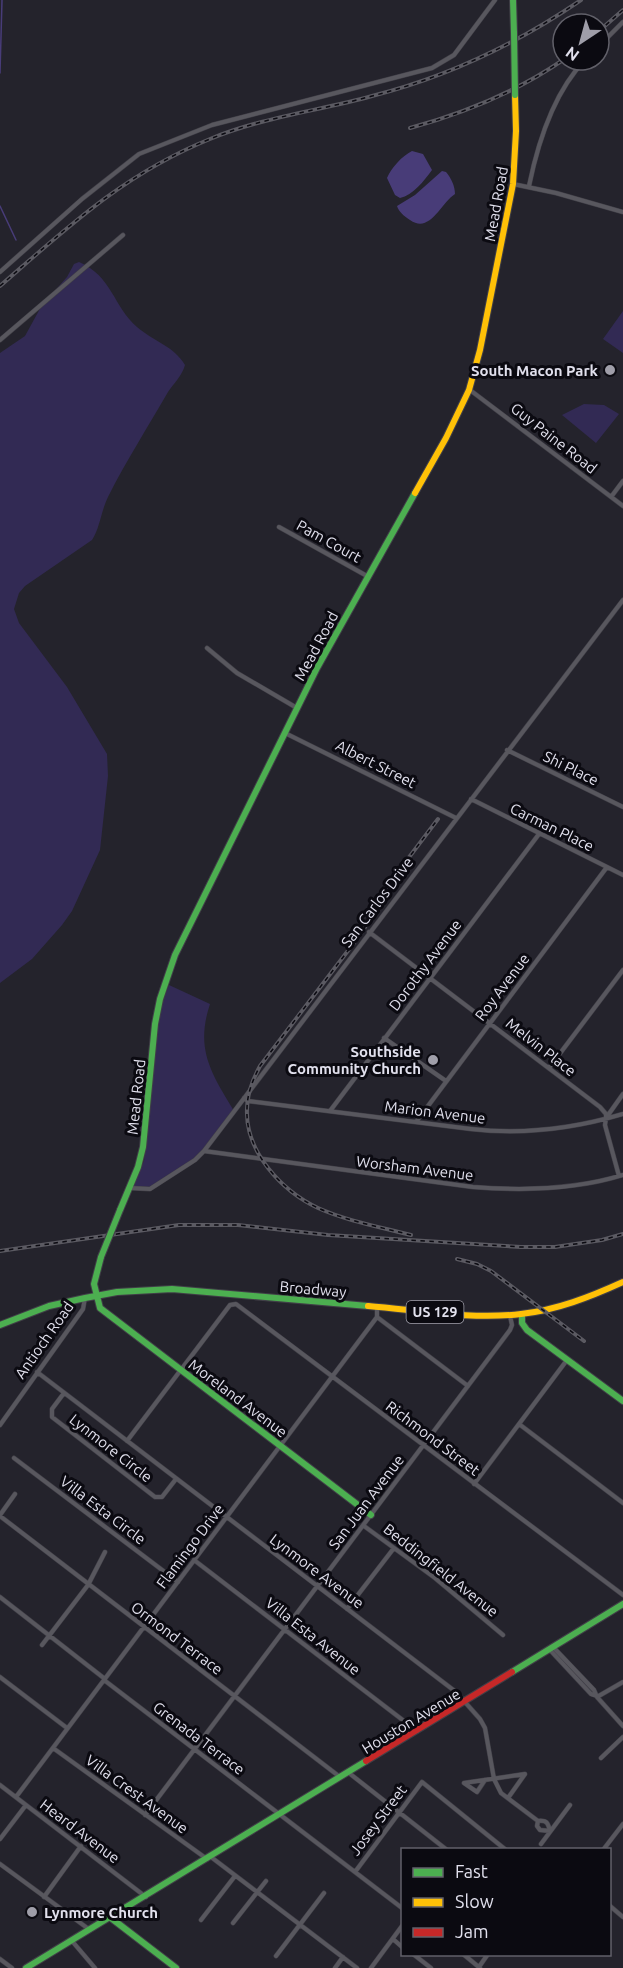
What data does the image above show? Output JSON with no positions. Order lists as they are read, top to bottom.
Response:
{
  "streets": {
    "street": [
      "Mead Road",
      "Guy Paine Road",
      "Pam Court",
      "Albert Street",
      "Shi Place",
      "Carman Place",
      "San Carlos Drive",
      "Dorothy Avenue",
      "Roy Avenue",
      "Melvin Place",
      "Marion Avenue",
      "Worsham Avenue",
      "Broadway",
      "US 129",
      "Antioch Road",
      "Moreland Avenue",
      "Richmond Street",
      "Lynmore Circle",
      "San Juan Avenue",
      "Villa Esta Circle",
      "Flamingo Drive",
      "Beddingfield Avenue",
      "Lynmore Avenue",
      "Villa Esta Avenue",
      "Ormond Terrace",
      "Houston Avenue",
      "Grenada Terrace",
      "Villa Crest Avenue",
      "Josey Street",
      "Heard Avenue"
    ]
  },
  "crossings": [
    ["Mead Road", "Guy Paine Road"],
    ["Mead Road", "Pam Court"],
    ["Mead Road", "Albert Street"],
    ["Mead Road", "San Carlos Drive"],
    ["Mead Road", "Broadway"],
    ["Mead Road", "Moreland Avenue"],
    ["Albert Street", "San Carlos Drive"],
    ["Shi Place", "San Carlos Drive"],
    ["Carman Place", "San Carlos Drive"],
    ["Carman Place", "Dorothy Avenue"],
    ["Carman Place", "Roy Avenue"],
    ["San Carlos Drive", "Melvin Place"],
    ["San Carlos Drive", "Marion Avenue"],
    ["San Carlos Drive", "Worsham Avenue"],
    ["Dorothy Avenue", "Melvin Place"],
    ["Dorothy Avenue", "Marion Avenue"],
    ["Roy Avenue", "Melvin Place"],
    ["Roy Avenue", "Marion Avenue"],
    ["Melvin Place", "Marion Avenue"],
    ["Broadway", "Antioch Road"],
    ["Broadway", "Moreland Avenue"],
    ["Broadway", "San Juan Avenue"],
    ["Antioch Road", "Lynmore Avenue"],
    ["Moreland Avenue", "San Juan Avenue"],
    ["Moreland Avenue", "Flamingo Drive"],
    ["Richmond Street", "San Juan Avenue"],
    ["Richmond Street", "Flamingo Drive"],
    ["Lynmore Circle", "Lynmore Avenue"],
    ["San Juan Avenue", "Beddingfield Avenue"],
    ["San Juan Avenue", "Lynmore Avenue"],
    ["San Juan Avenue", "Villa Esta Avenue"],
    ["San Juan Avenue", "Ormond Terrace"],
    ["San Juan Avenue", "Grenada Terrace"],
    ["San Juan Avenue", "Villa Crest Avenue"],
    ["Villa Esta Circle", "Flamingo Drive"],
    ["Flamingo Drive", "Lynmore Avenue"],
    ["Flamingo Drive", "Villa Esta Avenue"],
    ["Flamingo Drive", "Ormond Terrace"],
    ["Flamingo Drive", "Grenada Terrace"],
    ["Flamingo Drive", "Villa Crest Avenue"],
    ["Flamingo Drive", "Heard Avenue"],
    ["Lynmore Avenue", "Houston Avenue"],
    ["Villa Esta Avenue", "Houston Avenue"],
    ["Ormond Terrace", "Houston Avenue"],
    ["Houston Avenue", "Grenada Terrace"],
    ["Houston Avenue", "Villa Crest Avenue"],
    ["Houston Avenue", "Heard Avenue"],
    ["Grenada Terrace", "Josey Street"]
  ],
  "places": ["South Macon Park", "Southside Community Church", "Lynmore Church"],
  "legend": ["Fast", "Slow", "Jam"],
  "north": "bottom left"
}
